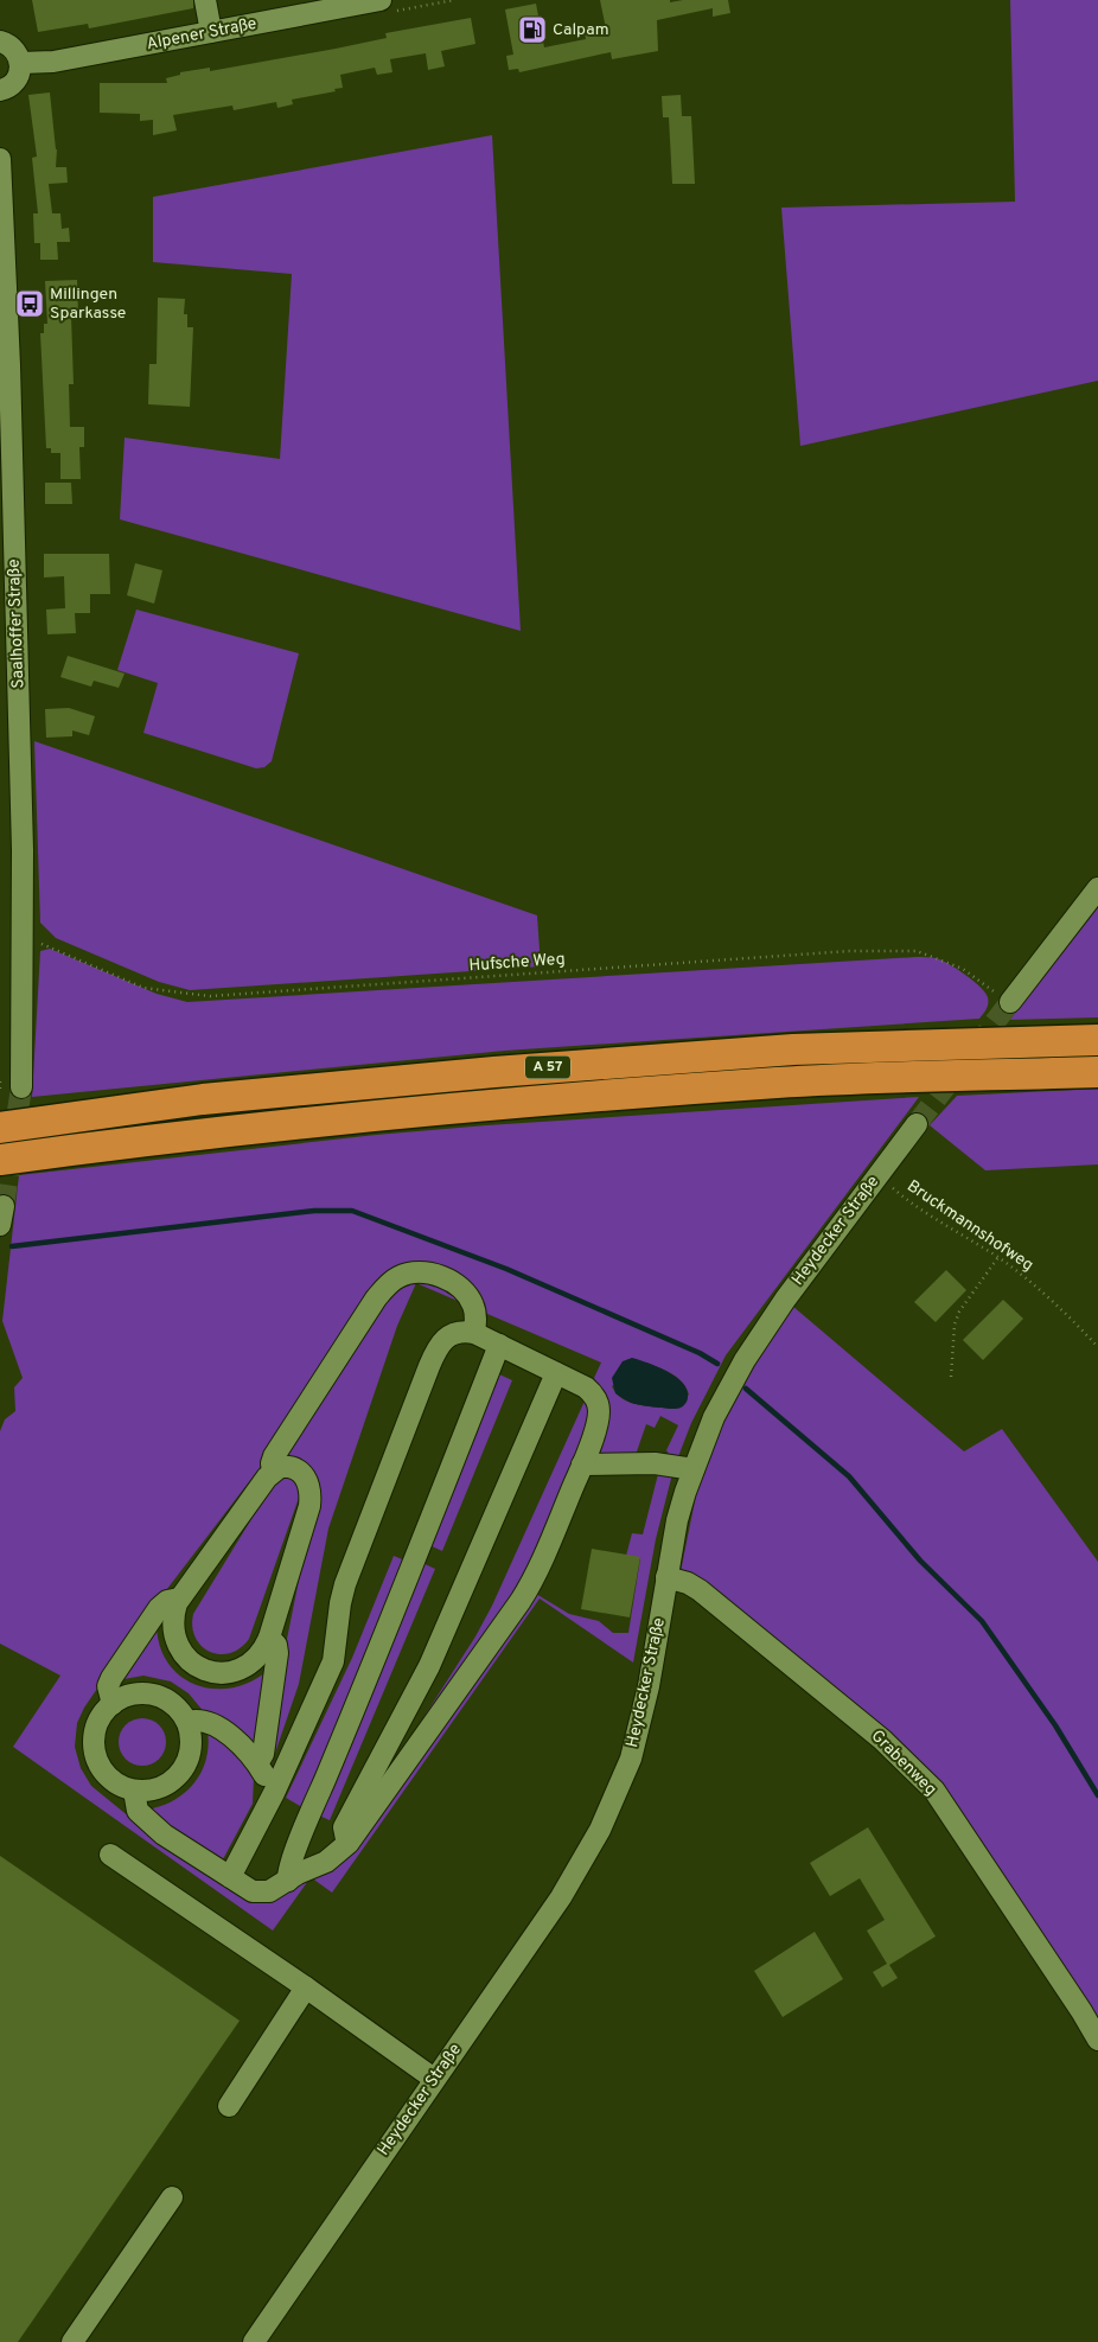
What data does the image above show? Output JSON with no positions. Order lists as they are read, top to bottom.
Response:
{
  "streets": {
    "highway": ["A 57"],
    "street": [
      "Alpener Straße",
      "Saalhoffer Straße",
      "Heydecker Straße",
      "Grabenweg"
    ],
    "path": ["Hufsche Weg", "Bruckmannshofweg"]
  },
  "crossings": [
    ["Saalhoffer Straße", "Hufsche Weg"],
    ["Bruckmannshofweg", "Heydecker Straße"],
    ["Heydecker Straße", "Grabenweg"]
  ],
  "places": {
    "fuel station": ["Calpam"],
    "bus stop": ["Millingen Sparkasse"]
  }
}
